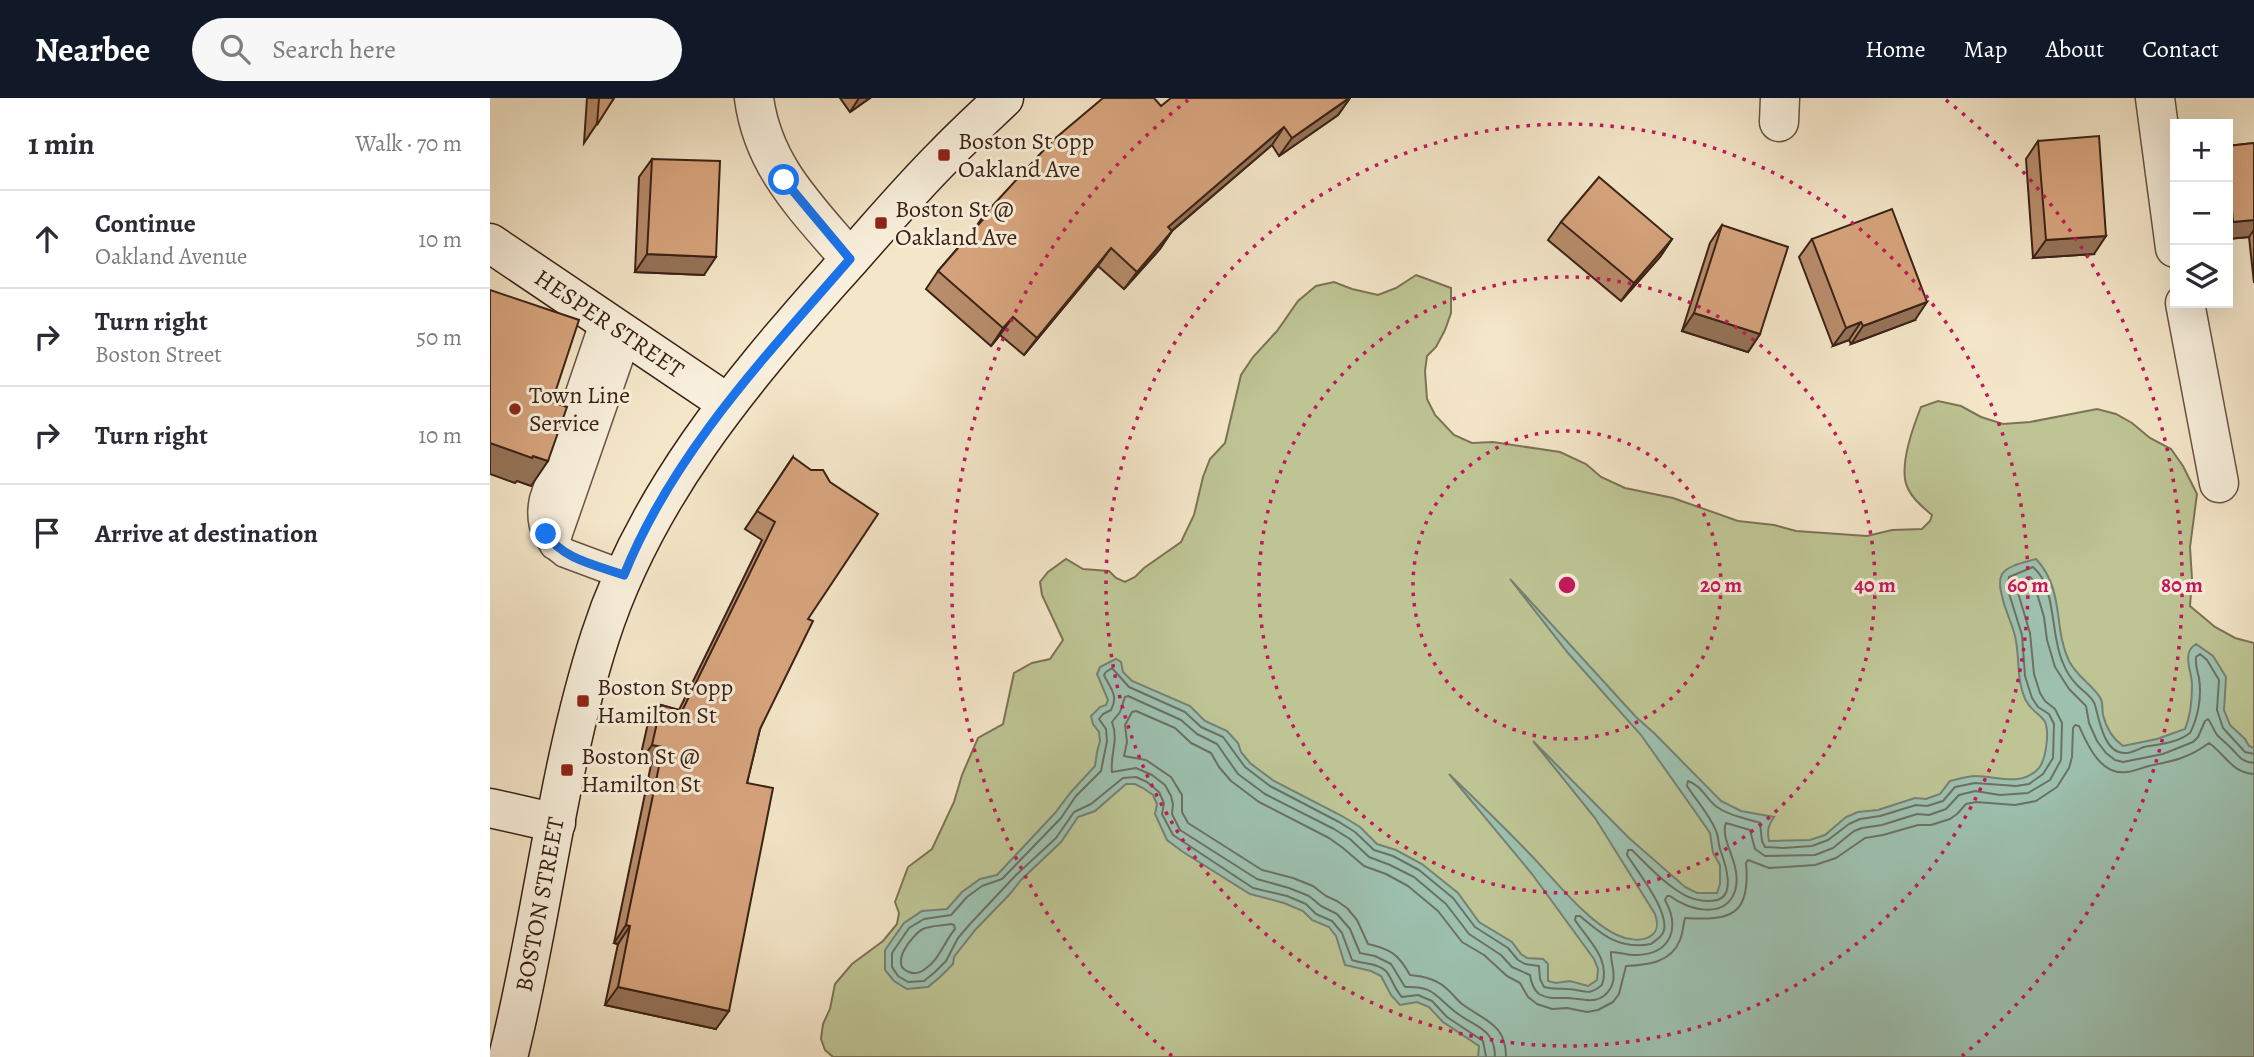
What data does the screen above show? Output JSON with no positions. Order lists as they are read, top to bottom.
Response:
{
  "streets": {
    "main road": ["HESPER STREET", "BOSTON STREET"]
  },
  "crossings": [
    ["HESPER STREET", "BOSTON STREET"]
  ],
  "places": {
    "transit": [
      "Boston St opp Oakland Ave",
      "Boston St @ Oakland Ave",
      "Boston St opp Hamilton St",
      "Boston St @ Hamilton St"
    ],
    "other": ["Town Line Service"]
  },
  "page": {
    "header": "Nearbee",
    "search": "Search here",
    "nav": [
      "Home",
      "Map",
      "About",
      "Contact"
    ],
    "heading": ["1 min", "Walk · 70 m"],
    "map_buttons": ["+", "−"],
    "list": [
      ["Continue", "Oakland Avenue", "10 m"],
      ["Turn right", "Boston Street", "50 m"],
      ["Turn right", "10 m"],
      "Arrive at destination"
    ]
  },
  "rings": [
    "20 m",
    "40 m",
    "60 m",
    "80 m"
  ]
}
